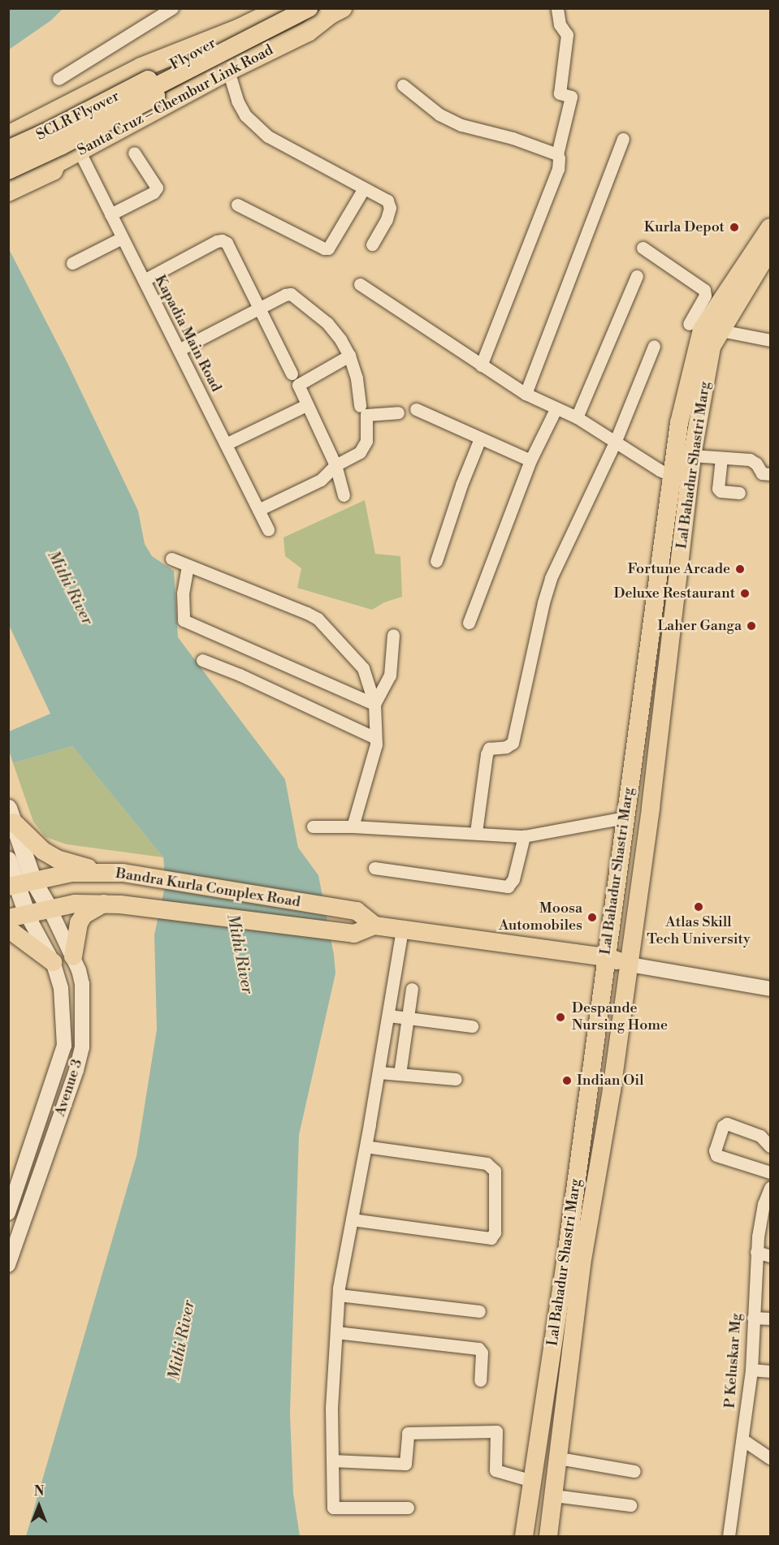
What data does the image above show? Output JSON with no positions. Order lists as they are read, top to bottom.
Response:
{
  "streets": {
    "highway": ["Flyover", "Santa Cruz – Chembur Link Road", "SCLR Flyover"],
    "main road": ["Lal Bahadur Shastri Marg", "Bandra Kurla Complex Road"],
    "street": ["Kapadia Main Road", "Avenue 3", "P Keluskar Mg"]
  },
  "crossings": [
    ["Flyover", "Santa Cruz – Chembur Link Road"],
    ["Flyover", "SCLR Flyover"],
    ["Santa Cruz – Chembur Link Road", "Kapadia Main Road"],
    ["Bandra Kurla Complex Road", "Avenue 3"]
  ],
  "water": ["Mithi River"],
  "places": [
    "Kurla Depot",
    "Fortune Arcade",
    "Deluxe Restaurant",
    "Laher Ganga",
    "Atlas Skill Tech University",
    "Moosa Automobiles",
    "Despande Nursing Home",
    "Indian Oil"
  ],
  "north": "top"
}
